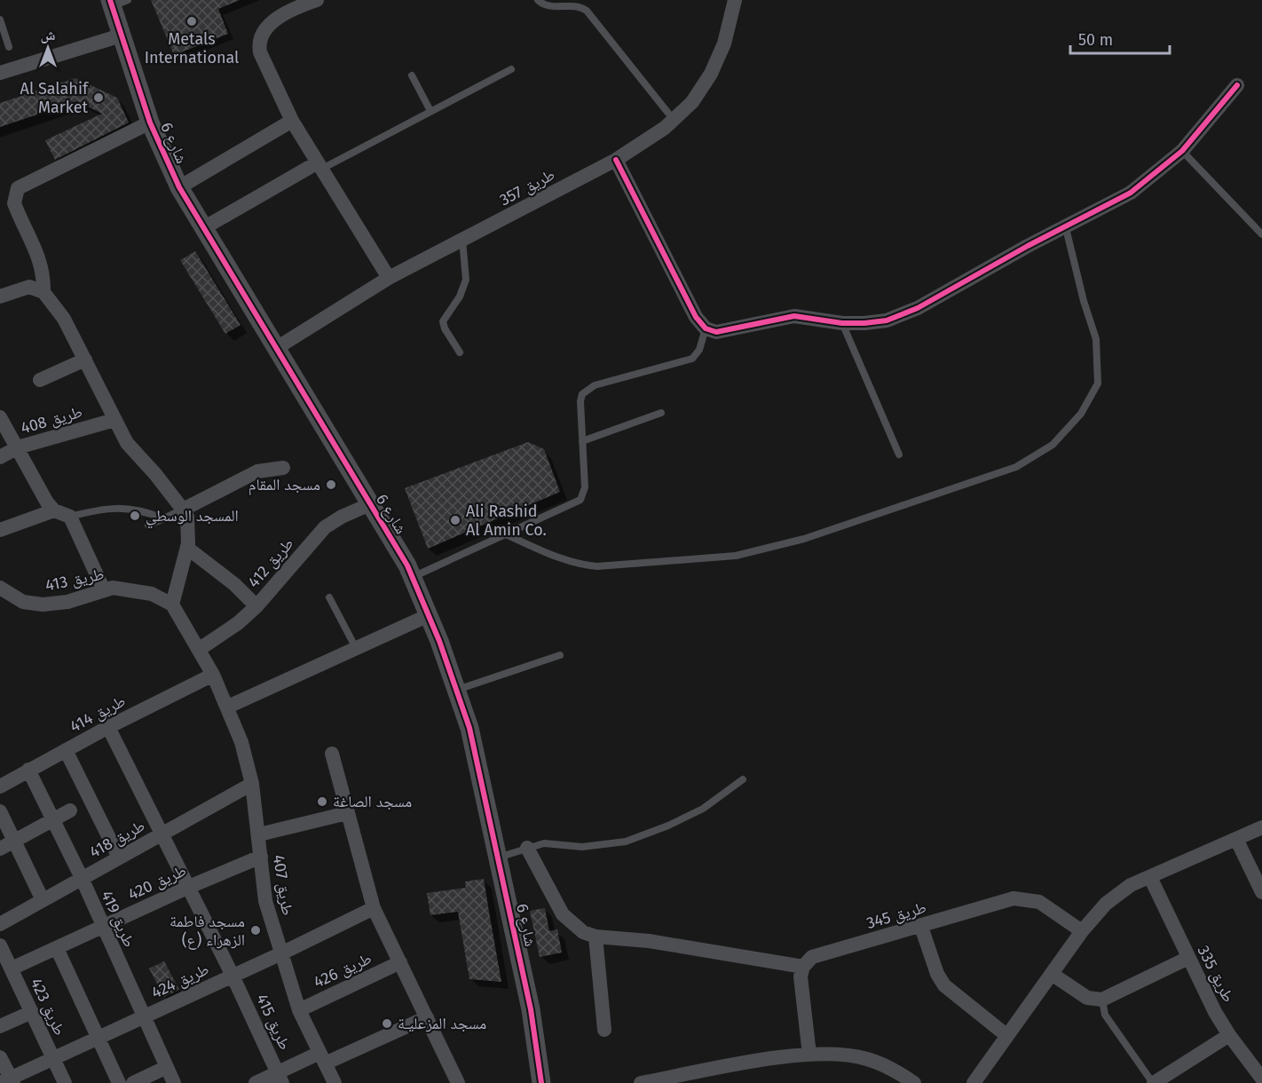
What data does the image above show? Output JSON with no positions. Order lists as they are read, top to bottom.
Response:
{
  "streets": {
    "street": [
      "شارع 6",
      "طريق 357",
      "طريق 408",
      "طريق 412",
      "طريق 413",
      "طريق 414",
      "طريق 418",
      "طريق 420",
      "طريق 407",
      "طريق 345",
      "طريق 419",
      "طريق 426",
      "طريق 335",
      "طريق 424",
      "طريق 423",
      "طريق 415"
    ]
  },
  "crossings": [
    ["شارع 6", "طريق 357"],
    ["شارع 6", "طريق 412"],
    ["طريق 414", "طريق 407"],
    ["طريق 414", "طريق 419"],
    ["طريق 414", "طريق 415"],
    ["طريق 418", "طريق 407"],
    ["طريق 418", "طريق 419"],
    ["طريق 418", "طريق 415"],
    ["طريق 420", "طريق 407"],
    ["طريق 420", "طريق 419"],
    ["طريق 420", "طريق 423"],
    ["طريق 420", "طريق 415"],
    ["طريق 407", "طريق 426"],
    ["طريق 407", "طريق 424"],
    ["طريق 419", "طريق 424"],
    ["طريق 424", "طريق 423"],
    ["طريق 424", "طريق 415"]
  ],
  "places": [
    "Metals International",
    "Al Salahif Market",
    "مسجد المقام",
    "المسجد الوسطي",
    "Ali Rashid Al Amin Co.",
    "مسجد الصاغة",
    "مسجد فاطمة الزهراء (ع)",
    "مسجد المزعليـة"
  ],
  "scale_bar": "50 m",
  "north": "top"
}
